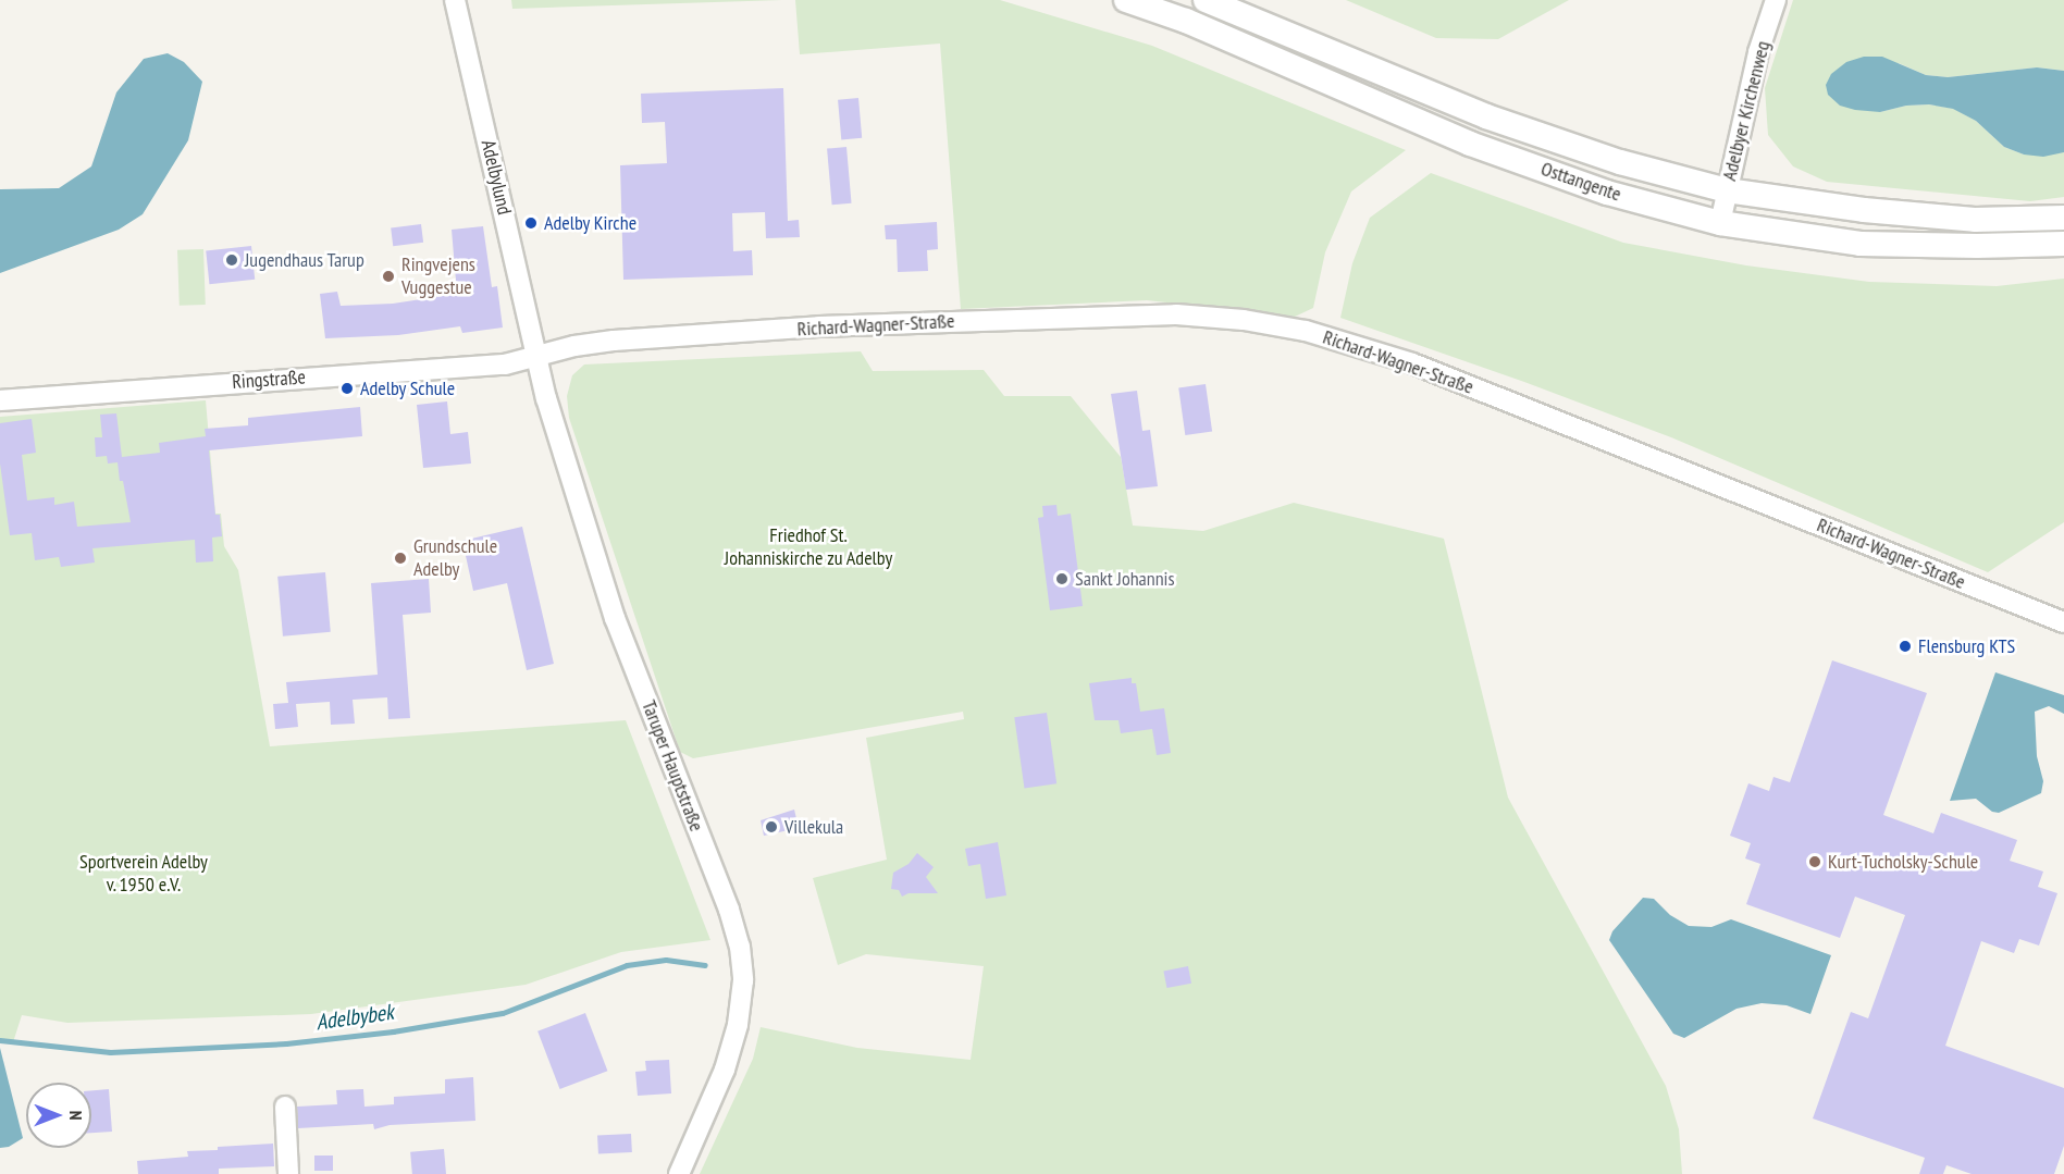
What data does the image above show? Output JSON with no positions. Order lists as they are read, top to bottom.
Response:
{
  "streets": {
    "main road": ["Osttangente"],
    "street": [
      "Adelbyer Kirchenweg",
      "Adelbylund",
      "Richard-Wagner-Straße",
      "Ringstraße",
      "Taruper Hauptstraße"
    ]
  },
  "crossings": [
    ["Adelbyer Kirchenweg", "Osttangente"],
    ["Adelbylund", "Richard-Wagner-Straße"],
    ["Adelbylund", "Ringstraße"],
    ["Adelbylund", "Taruper Hauptstraße"],
    ["Richard-Wagner-Straße", "Ringstraße"],
    ["Richard-Wagner-Straße", "Taruper Hauptstraße"],
    ["Ringstraße", "Taruper Hauptstraße"]
  ],
  "water": ["Adelbybek"],
  "parks": ["Friedhof St. Johanniskirche zu Adelby", "Sportverein Adelby v. 1950 e.V."],
  "places": [
    "Adelby Kirche",
    "Jugendhaus Tarup",
    "Ringvejens Vuggestue",
    "Adelby Schule",
    "Grundschule Adelby",
    "Sankt Johannis",
    "Flensburg KTS",
    "Villekula",
    "Kurt-Tucholsky-Schule"
  ],
  "north": "right"
}
